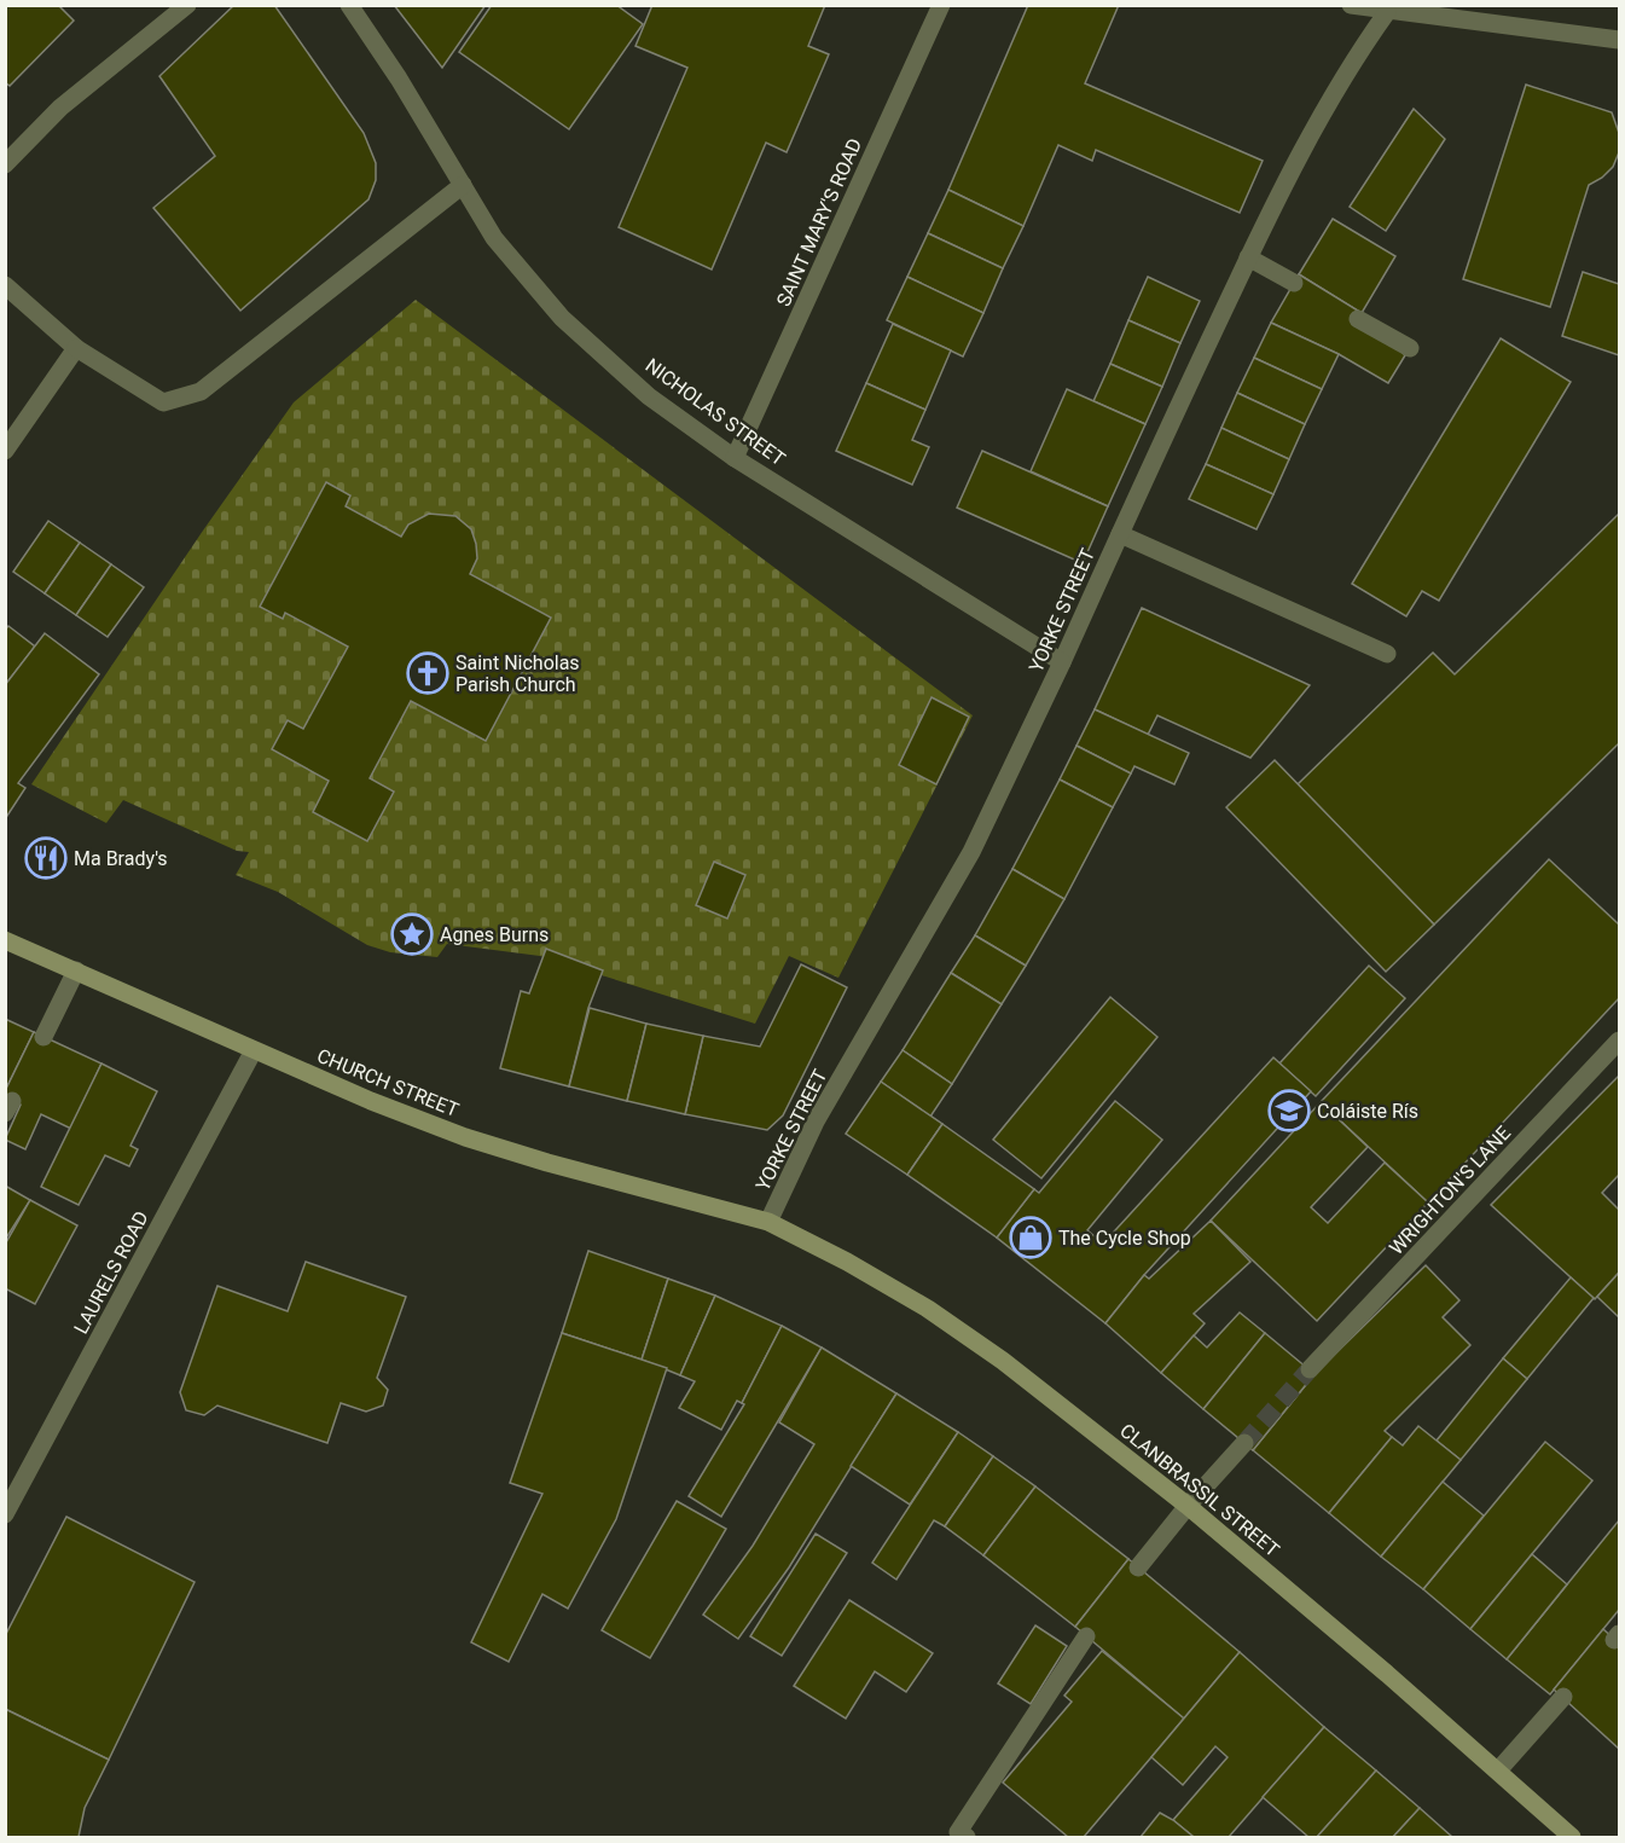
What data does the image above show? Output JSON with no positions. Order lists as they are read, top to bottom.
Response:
{
  "streets": {
    "main road": ["CHURCH STREET", "CLANBRASSIL STREET"],
    "street": [
      "SAINT MARY'S ROAD",
      "NICHOLAS STREET",
      "YORKE STREET",
      "WRIGHTON'S LANE",
      "LAURELS ROAD"
    ]
  },
  "crossings": [
    ["SAINT MARY'S ROAD", "NICHOLAS STREET"],
    ["NICHOLAS STREET", "YORKE STREET"],
    ["YORKE STREET", "CHURCH STREET"],
    ["YORKE STREET", "CLANBRASSIL STREET"],
    ["CHURCH STREET", "LAURELS ROAD"],
    ["CHURCH STREET", "CLANBRASSIL STREET"]
  ],
  "places": {
    "church": ["Saint Nicholas Parish Church"],
    "restaurant": ["Ma Brady's"],
    "place": ["Agnes Burns"],
    "school or university": ["Coláiste Rís"],
    "shop": ["The Cycle Shop"]
  }
}
